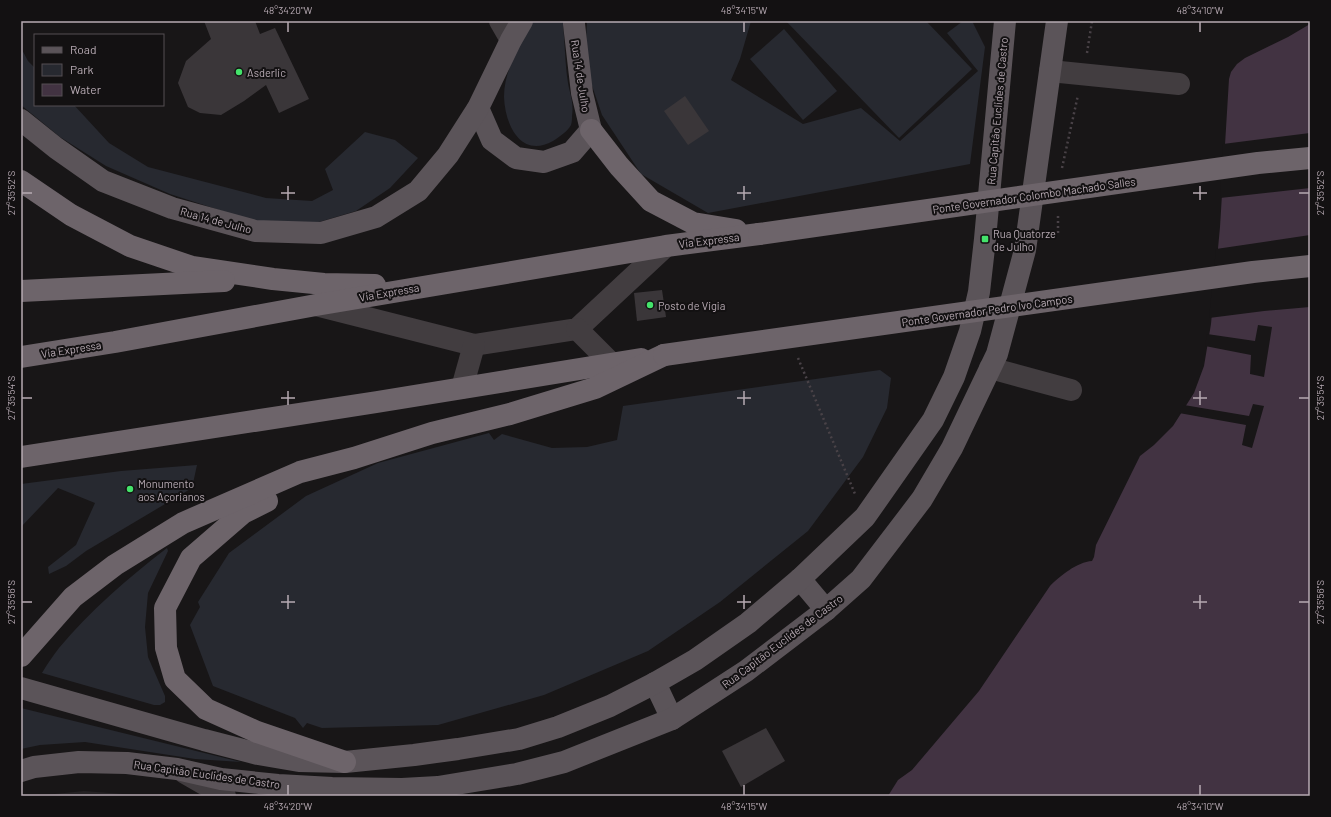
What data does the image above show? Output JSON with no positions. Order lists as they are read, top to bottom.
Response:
{
  "streets": {
    "highway": ["Ponte Governador Colombo Machado Salles", "Via Expressa", "Ponte Governador Pedro Ivo Campos"],
    "main road": ["Rua 14 de Julho", "Rua Capitão Euclides de Castro"]
  },
  "crossings": [
    ["Ponte Governador Colombo Machado Salles", "Via Expressa"]
  ],
  "places": {
    "other": ["Asderlic", "Posto de Vigia", "Monumento aos Açorianos"],
    "transit": ["Rua Quatorze de Julho"]
  },
  "legend": ["Road", "Park", "Water"],
  "coordinates": [
    "48°34'20\"W",
    "48°34'15\"W",
    "48°34'10\"W",
    "27°35'52\"S",
    "27°35'54\"S",
    "27°35'56\"S"
  ]
}
